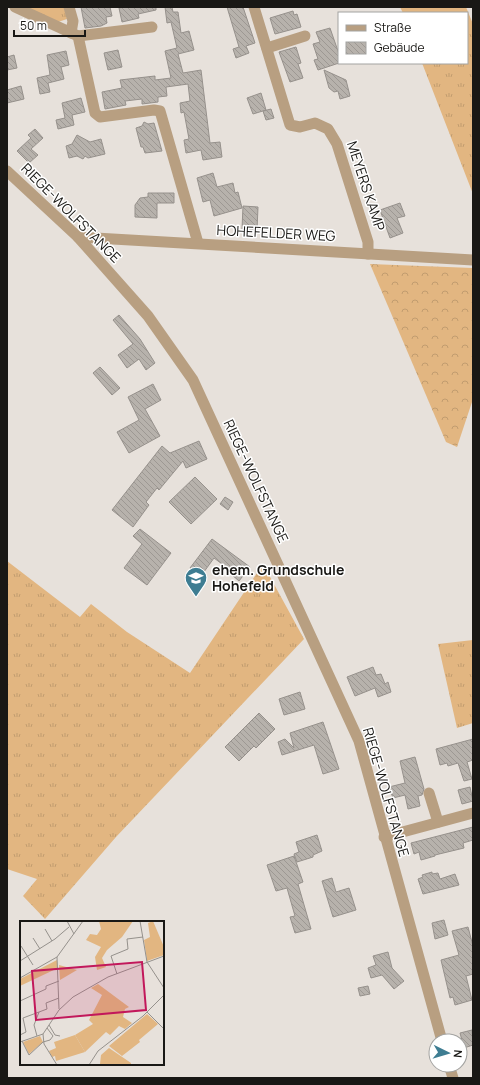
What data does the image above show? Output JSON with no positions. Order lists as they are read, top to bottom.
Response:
{
  "streets": {
    "street": ["MEYERS KAMP", "RIEGE-WOLFSTANGE", "HOHEFELDER WEG"]
  },
  "crossings": [
    ["MEYERS KAMP", "HOHEFELDER WEG"],
    ["RIEGE-WOLFSTANGE", "HOHEFELDER WEG"]
  ],
  "places": {
    "school or university": ["ehem. Grundschule Hohefeld"]
  },
  "legend": ["Straße", "Gebäude"],
  "scale_bar": "50 m",
  "north": "right"
}
